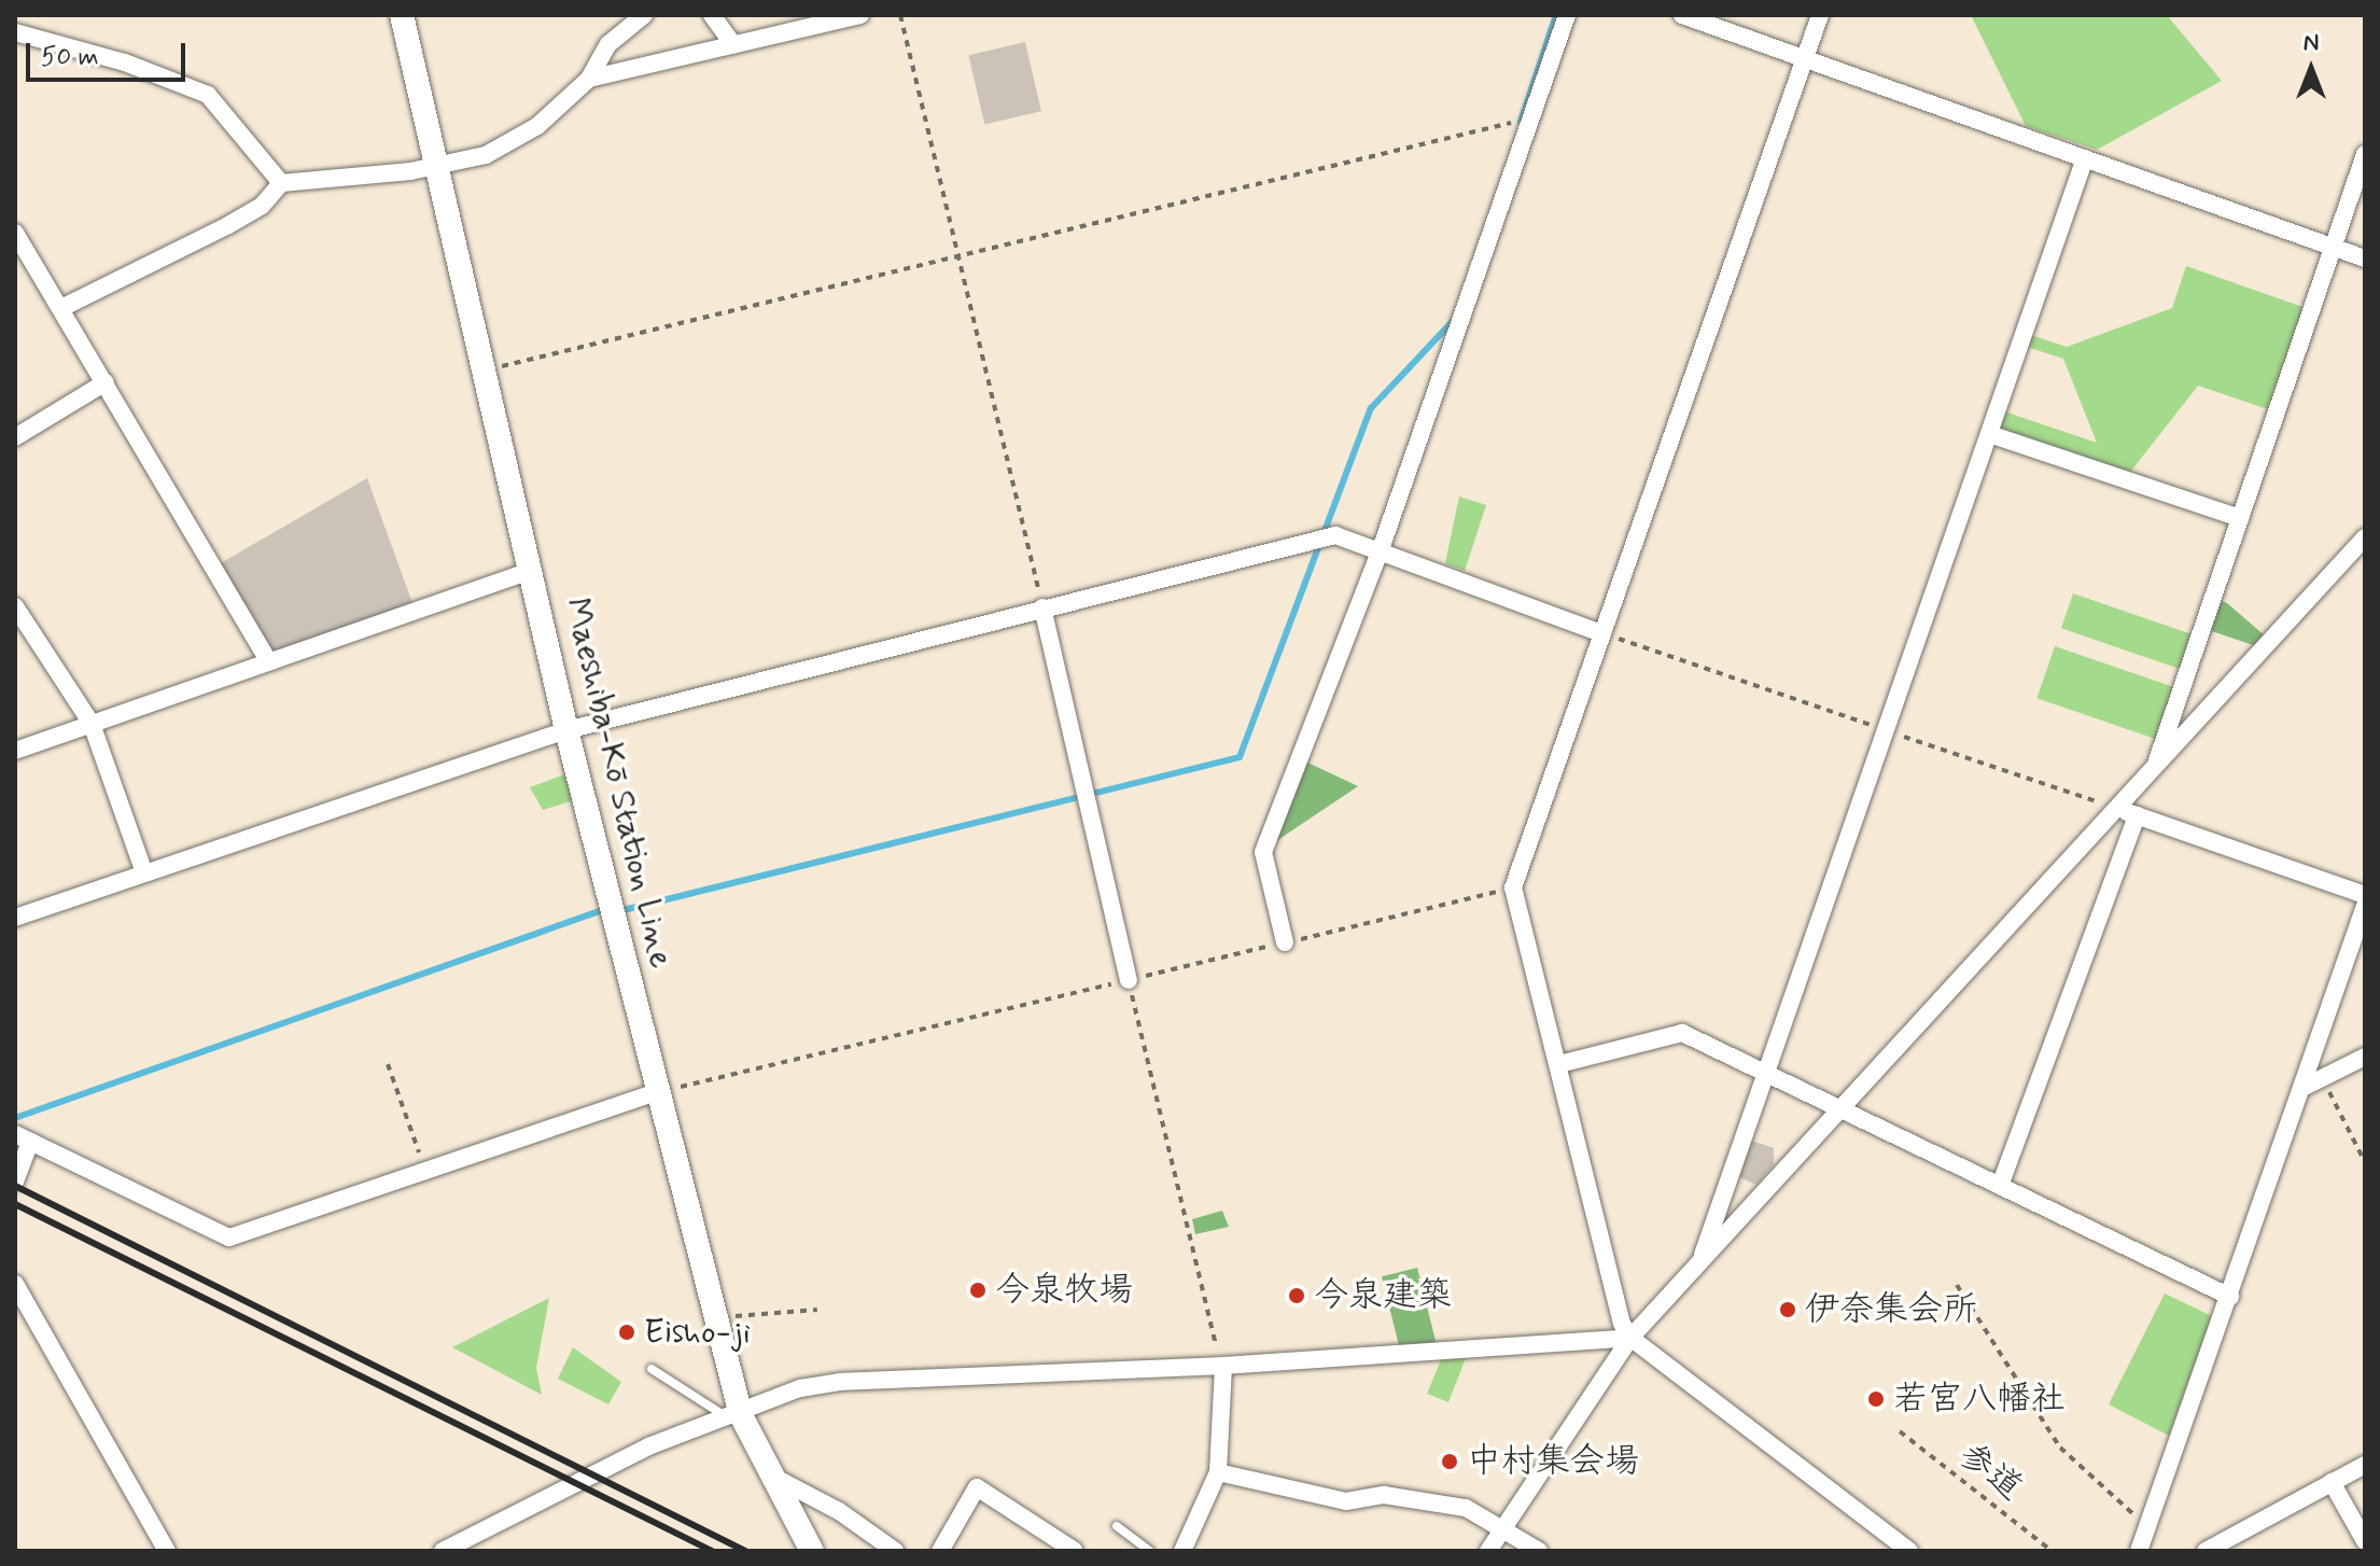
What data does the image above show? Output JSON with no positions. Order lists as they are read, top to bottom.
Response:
{
  "streets": {
    "main road": ["Maeshiba-Kō Station Line"],
    "path": ["参道"]
  },
  "places": [
    "今泉牧場",
    "今泉建築",
    "伊奈集会所",
    "Eisho-ji",
    "若宮八幡社",
    "中村集会場"
  ],
  "scale_bar": "50 m",
  "north": "top"
}
